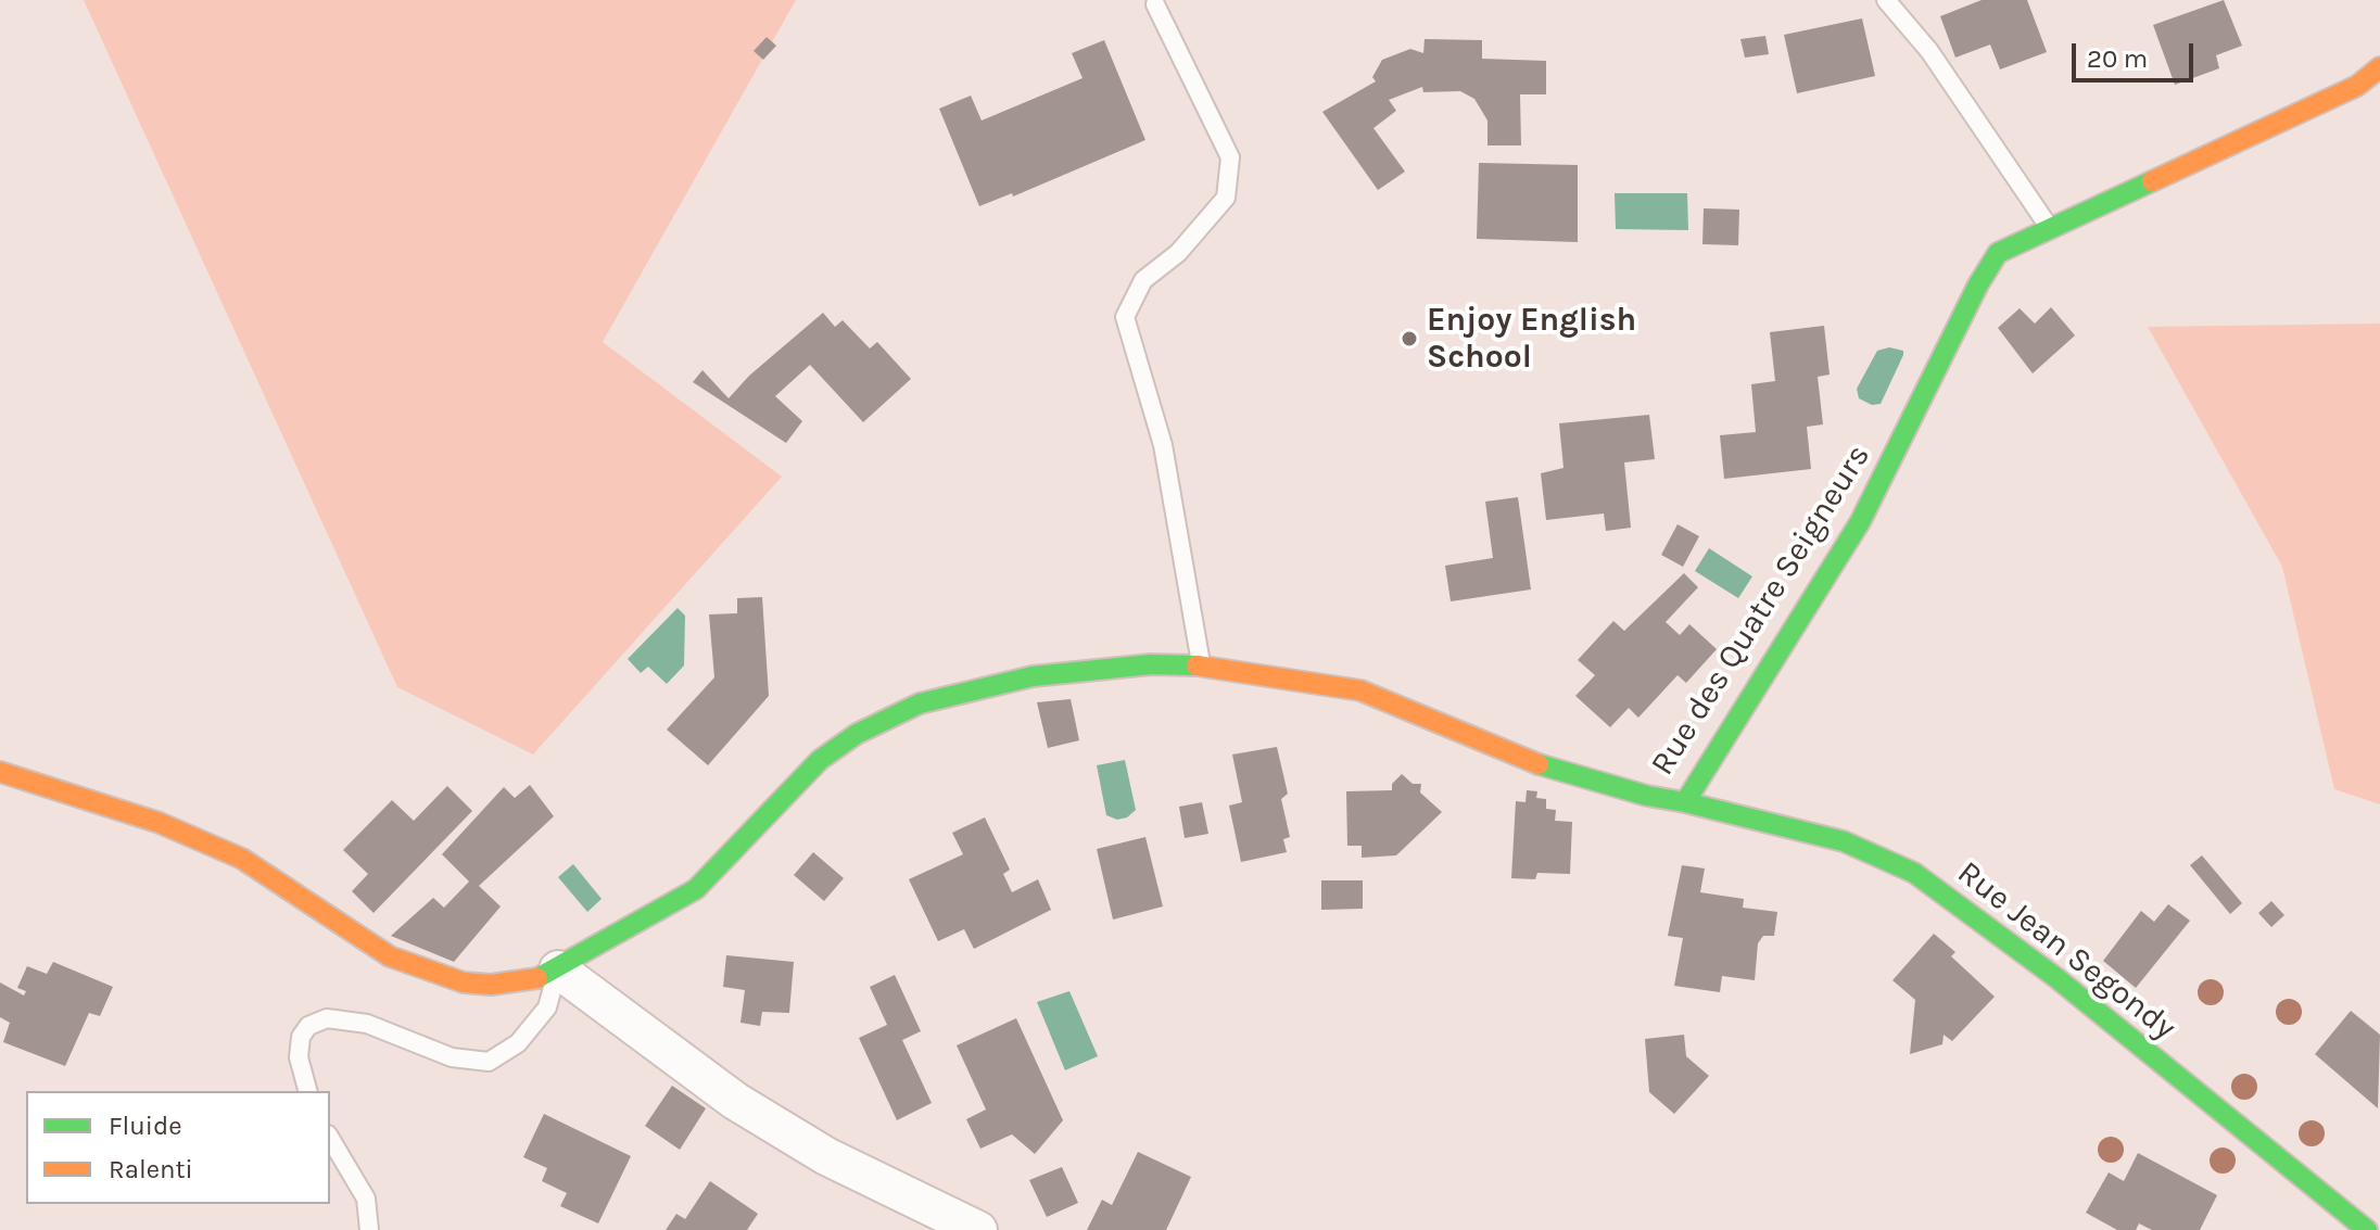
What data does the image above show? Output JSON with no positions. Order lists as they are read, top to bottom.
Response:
{
  "streets": {
    "street": ["Rue des Quatre Seigneurs", "Rue Jean Segondy"]
  },
  "crossings": [
    ["Rue des Quatre Seigneurs", "Rue Jean Segondy"]
  ],
  "places": ["Enjoy English School"],
  "legend": ["Fluide", "Ralenti"],
  "scale_bar": "20 m"
}
